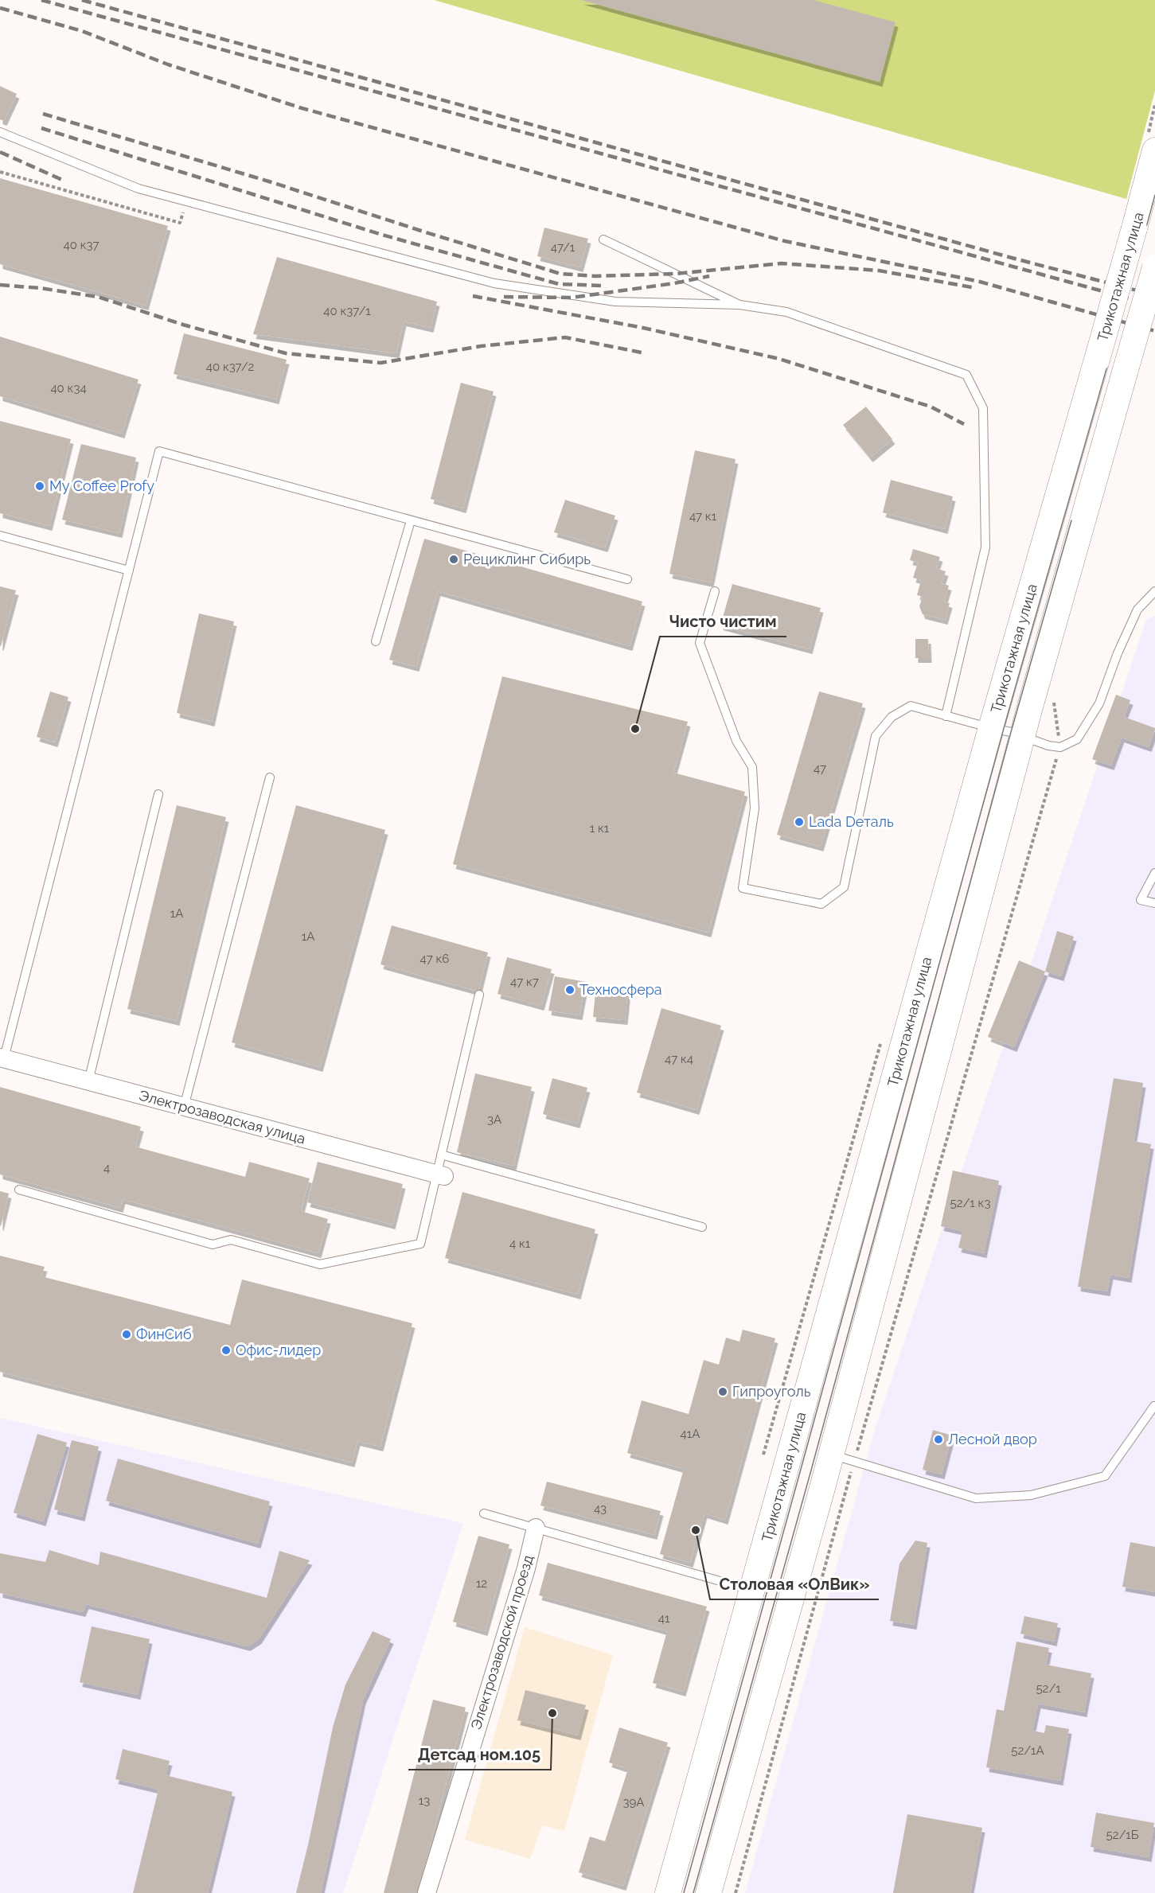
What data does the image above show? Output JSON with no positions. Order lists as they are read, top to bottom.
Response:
{
  "streets": {
    "main road": ["Трикотажная улица"],
    "street": ["Электрозаводская улица", "Электрозаводской проезд"]
  },
  "places": [
    "My Coffee Profy",
    "Рециклинг Сибирь",
    "Чисто чистим",
    "Lada Dеталь",
    "Техносфера",
    "ФинСиб",
    "Офис-лидер",
    "Гипроуголь",
    "Лесной двор",
    "Столовая «ОлВик»",
    "Детсад ном.105"
  ],
  "house_numbers": [
    "40 к37",
    "47/1",
    "40 к37/1",
    "40 к37/2",
    "40 к34",
    "47 к1",
    "47",
    "1 к1",
    "1А",
    "1А",
    "47 к6",
    "47 к7",
    "47 к4",
    "3А",
    "4",
    "52/1 к3",
    "4 к1",
    "41А",
    "43",
    "12",
    "41",
    "52/1",
    "52/1А",
    "13",
    "39А",
    "52/1Б"
  ]
}
